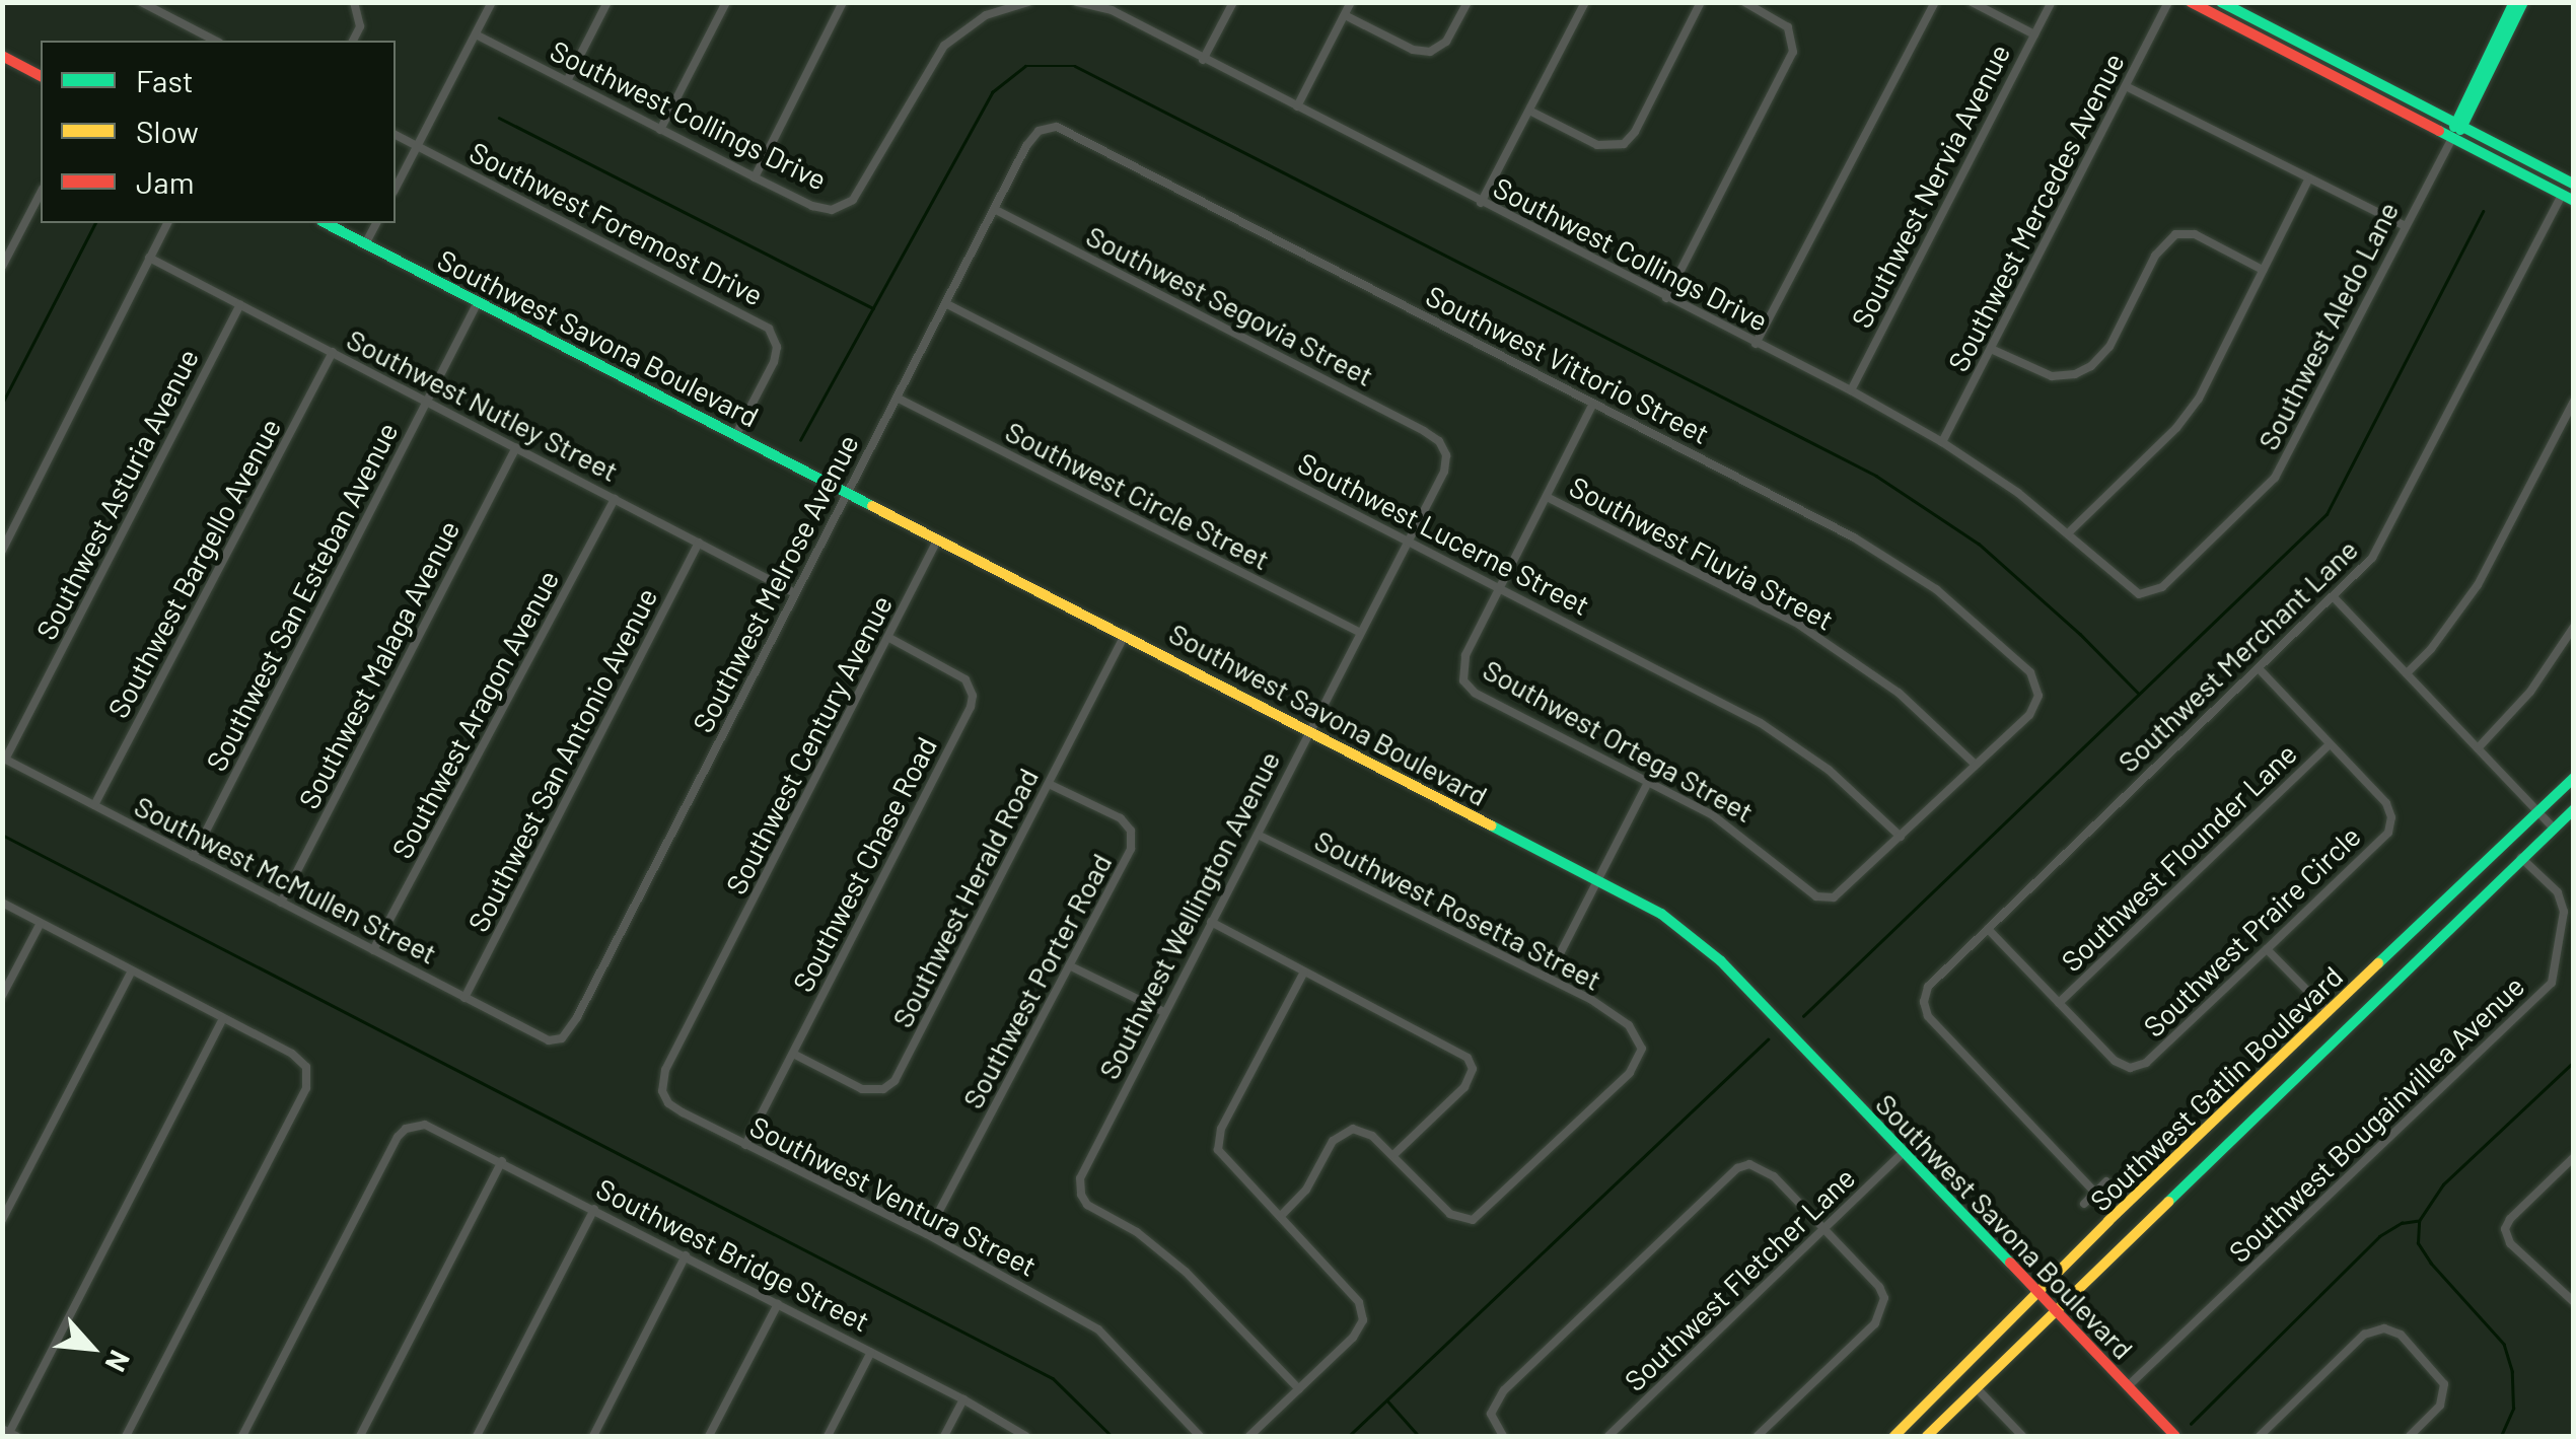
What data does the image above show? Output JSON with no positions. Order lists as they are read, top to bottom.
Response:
{
  "streets": {
    "street": [
      "Southwest Collings Drive",
      "Southwest Nervia Avenue",
      "Southwest Mercedes Avenue",
      "Southwest Foremost Drive",
      "Southwest Segovia Street",
      "Southwest Aledo Lane",
      "Southwest Savona Boulevard",
      "Southwest Vittorio Street",
      "Southwest Nutley Street",
      "Southwest Asturia Avenue",
      "Southwest Circle Street",
      "Southwest Lucerne Street",
      "Southwest Fluvia Street",
      "Southwest Bargello Avenue",
      "Southwest Melrose Avenue",
      "Southwest San Esteban Avenue",
      "Southwest Merchant Lane",
      "Southwest Malaga Avenue",
      "Southwest Aragon Avenue",
      "Southwest Ortega Street",
      "Southwest Century Avenue",
      "Southwest San Antonio Avenue",
      "Southwest Flounder Lane",
      "Southwest Chase Road",
      "Southwest McMullen Street",
      "Southwest Herald Road",
      "Southwest Rosetta Street",
      "Southwest Wellington Avenue",
      "Southwest Praire Circle",
      "Southwest Porter Road",
      "Southwest Gatlin Boulevard",
      "Southwest Bougainvillea Avenue",
      "Southwest Ventura Street",
      "Southwest Bridge Street",
      "Southwest Fletcher Lane"
    ]
  },
  "crossings": [
    ["Southwest Collings Drive", "Southwest Nervia Avenue"],
    ["Southwest Collings Drive", "Southwest Mercedes Avenue"],
    ["Southwest Collings Drive", "Southwest Aledo Lane"],
    ["Southwest Foremost Drive", "Southwest Savona Boulevard"],
    ["Southwest Segovia Street", "Southwest Melrose Avenue"],
    ["Southwest Segovia Street", "Southwest Wellington Avenue"],
    ["Southwest Savona Boulevard", "Southwest Melrose Avenue"],
    ["Southwest Savona Boulevard", "Southwest San Esteban Avenue"],
    ["Southwest Savona Boulevard", "Southwest Century Avenue"],
    ["Southwest Savona Boulevard", "Southwest Herald Road"],
    ["Southwest Savona Boulevard", "Southwest Wellington Avenue"],
    ["Southwest Savona Boulevard", "Southwest Gatlin Boulevard"],
    ["Southwest Savona Boulevard", "Southwest Bougainvillea Avenue"],
    ["Southwest Savona Boulevard", "Southwest Fletcher Lane"],
    ["Southwest Vittorio Street", "Southwest Fluvia Street"],
    ["Southwest Vittorio Street", "Southwest Melrose Avenue"],
    ["Southwest Nutley Street", "Southwest Asturia Avenue"],
    ["Southwest Nutley Street", "Southwest Bargello Avenue"],
    ["Southwest Nutley Street", "Southwest Melrose Avenue"],
    ["Southwest Nutley Street", "Southwest San Esteban Avenue"],
    ["Southwest Nutley Street", "Southwest Malaga Avenue"],
    ["Southwest Nutley Street", "Southwest Aragon Avenue"],
    ["Southwest Nutley Street", "Southwest San Antonio Avenue"],
    ["Southwest Asturia Avenue", "Southwest McMullen Street"],
    ["Southwest Circle Street", "Southwest Melrose Avenue"],
    ["Southwest Circle Street", "Southwest Wellington Avenue"],
    ["Southwest Lucerne Street", "Southwest Melrose Avenue"],
    ["Southwest Lucerne Street", "Southwest Ortega Street"],
    ["Southwest Lucerne Street", "Southwest Wellington Avenue"],
    ["Southwest Bargello Avenue", "Southwest McMullen Street"],
    ["Southwest Melrose Avenue", "Southwest McMullen Street"],
    ["Southwest San Esteban Avenue", "Southwest McMullen Street"],
    ["Southwest Merchant Lane", "Southwest Praire Circle"],
    ["Southwest Malaga Avenue", "Southwest McMullen Street"],
    ["Southwest Aragon Avenue", "Southwest McMullen Street"],
    ["Southwest Century Avenue", "Southwest Chase Road"],
    ["Southwest Century Avenue", "Southwest Ventura Street"],
    ["Southwest San Antonio Avenue", "Southwest McMullen Street"],
    ["Southwest Flounder Lane", "Southwest Praire Circle"],
    ["Southwest Chase Road", "Southwest Herald Road"],
    ["Southwest Chase Road", "Southwest Ventura Street"],
    ["Southwest Herald Road", "Southwest Porter Road"],
    ["Southwest Rosetta Street", "Southwest Wellington Avenue"],
    ["Southwest Porter Road", "Southwest Ventura Street"],
    ["Southwest Gatlin Boulevard", "Southwest Bougainvillea Avenue"]
  ],
  "legend": ["Fast", "Slow", "Jam"],
  "north": "bottom right"
}
